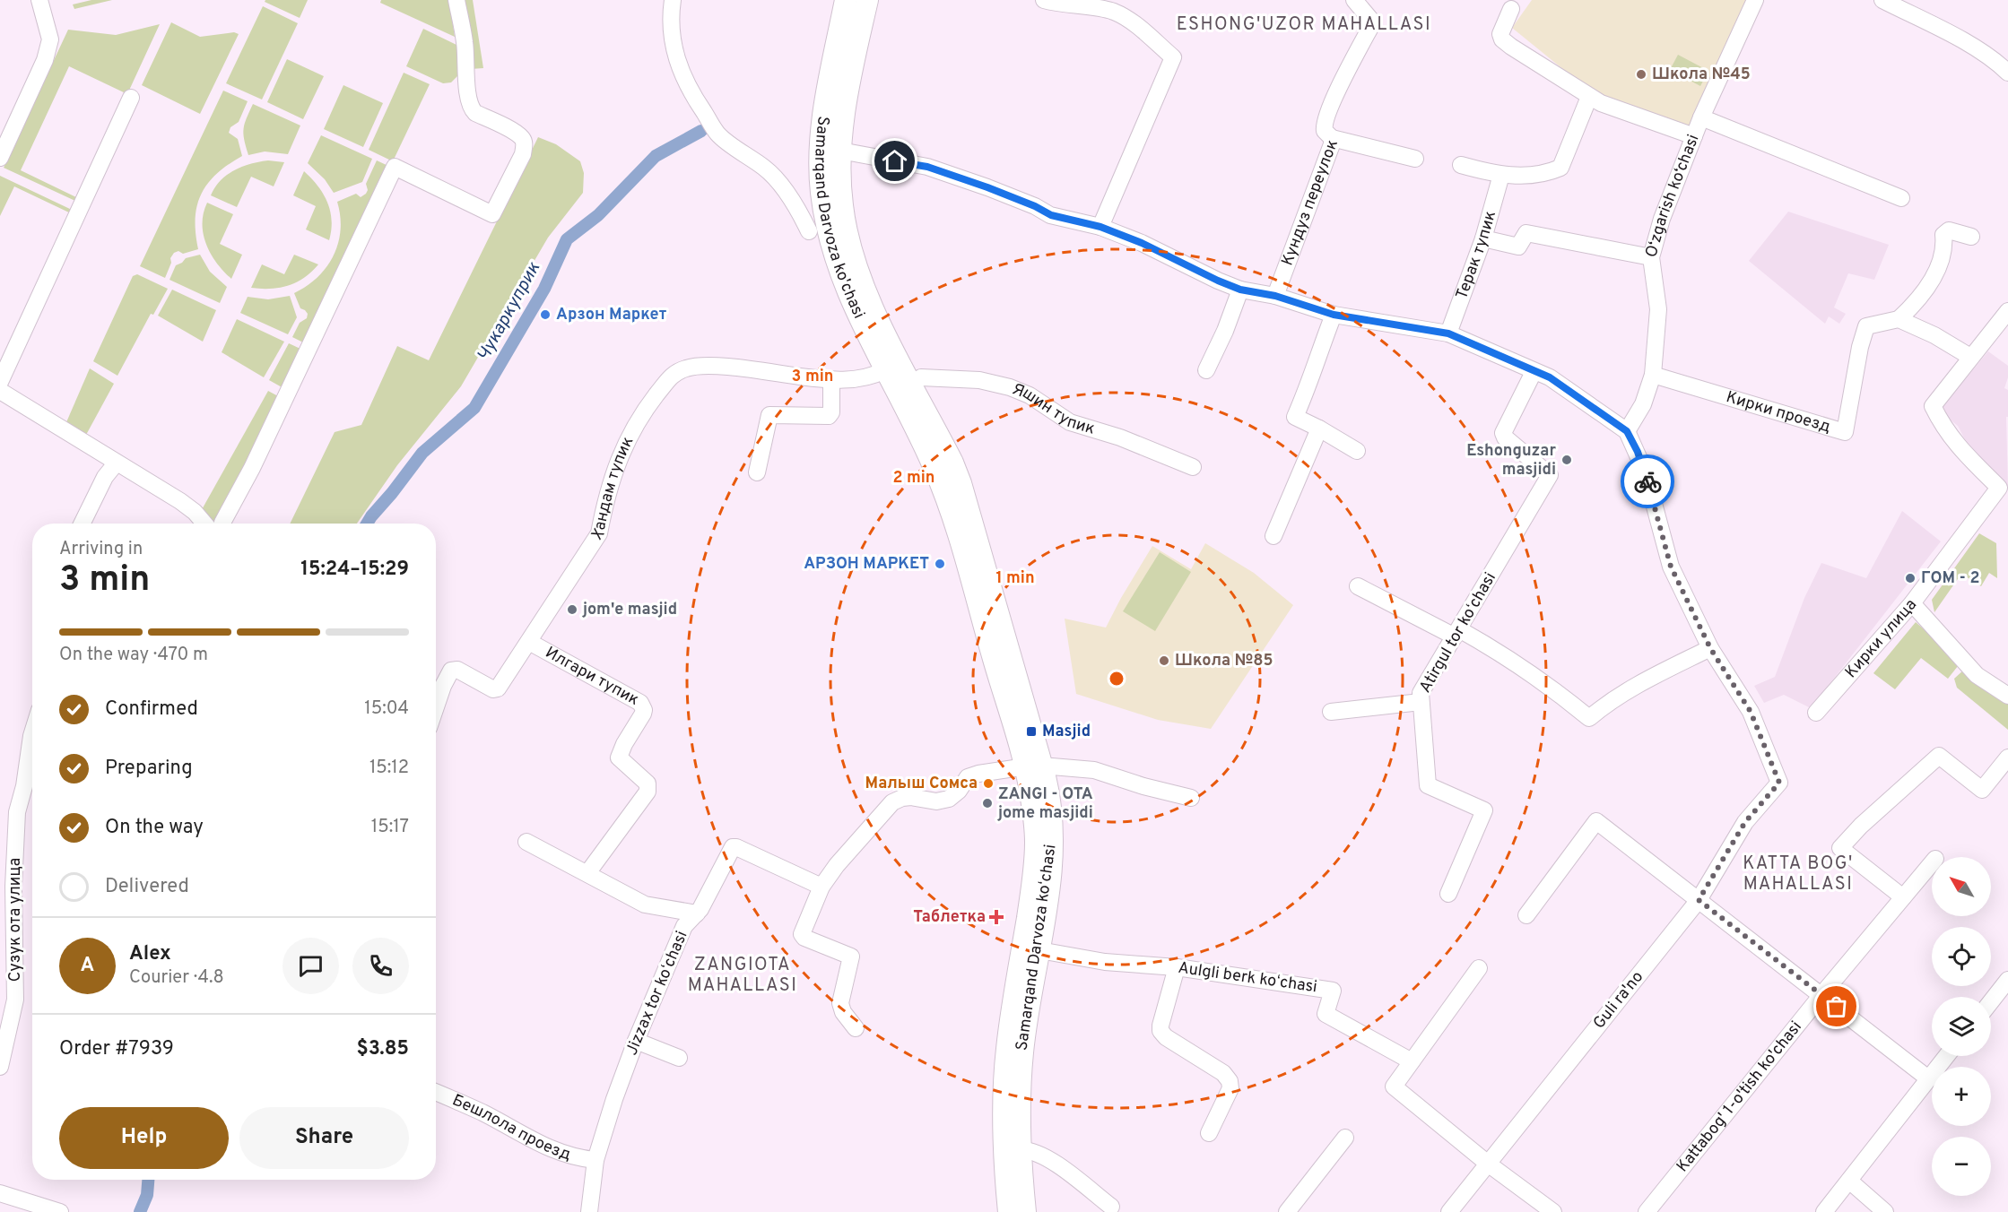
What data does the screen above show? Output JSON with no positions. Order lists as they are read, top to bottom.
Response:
{
  "streets": {
    "main road": ["Samarqand Darvoza ko'chasi", "Samarqand Darvoza koʻchasi"],
    "street": [
      "O‘zgarish ko‘chasi",
      "Кундуз переулок",
      "Терак тупик",
      "Яшин тупик",
      "Кирки проезд",
      "Хандам тупик",
      "Atirgul tor koʻchasi",
      "Кирки улица",
      "Илгари тупик",
      "Сузук ота улица",
      "Aulgli berk koʻchasi",
      "Jizzax tor koʻchasi",
      "Guli ra'no",
      "Kattabog' 1-o'tish ko'chasi",
      "Бешлола проезд"
    ]
  },
  "crossings": [
    ["O‘zgarish ko‘chasi", "Кирки проезд"],
    ["Samarqand Darvoza ko'chasi", "Хандам тупик"],
    ["Samarqand Darvoza ko'chasi", "Samarqand Darvoza koʻchasi"],
    ["Яшин тупик", "Samarqand Darvoza koʻchasi"],
    ["Хандам тупик", "Илгари тупик"],
    ["Samarqand Darvoza koʻchasi", "Aulgli berk koʻchasi"],
    ["Jizzax tor koʻchasi", "Бешлола проезд"]
  ],
  "districts": ["ESHONG'UZOR MAHALLASI", "KATTA BOG' MAHALLASI", "ZANGIOTA MAHALLASI"],
  "water": ["Чукаркуприк"],
  "places": {
    "other": [
      "Школа №45",
      "Арзон Маркет",
      "Eshonguzar masjidi",
      "АРЗОН МАРКЕТ",
      "ГОМ - 2",
      "jom'e masjid",
      "Школа №85",
      "Малыш Сомса",
      "ZANGI - OTA jome masjidi"
    ],
    "transit": ["Masjid"],
    "health": ["Таблетка"]
  },
  "north": "top left",
  "page": {
    "heading": ["3 min", "Arriving in", "15:24–15:29"],
    "panel": [
      "Alex",
      "Courier · 4.8",
      "Order #7939",
      "$3.85"
    ],
    "bar": "On the way · 470 m",
    "list": [
      ["Confirmed", "15:04"],
      ["Preparing", "15:12"],
      ["On the way", "15:17"],
      "Delivered"
    ],
    "map_buttons": ["+", "−"],
    "round": "A",
    "buttons": ["Help", "Share"]
  },
  "rings": ["3 min", "2 min", "1 min"]
}
